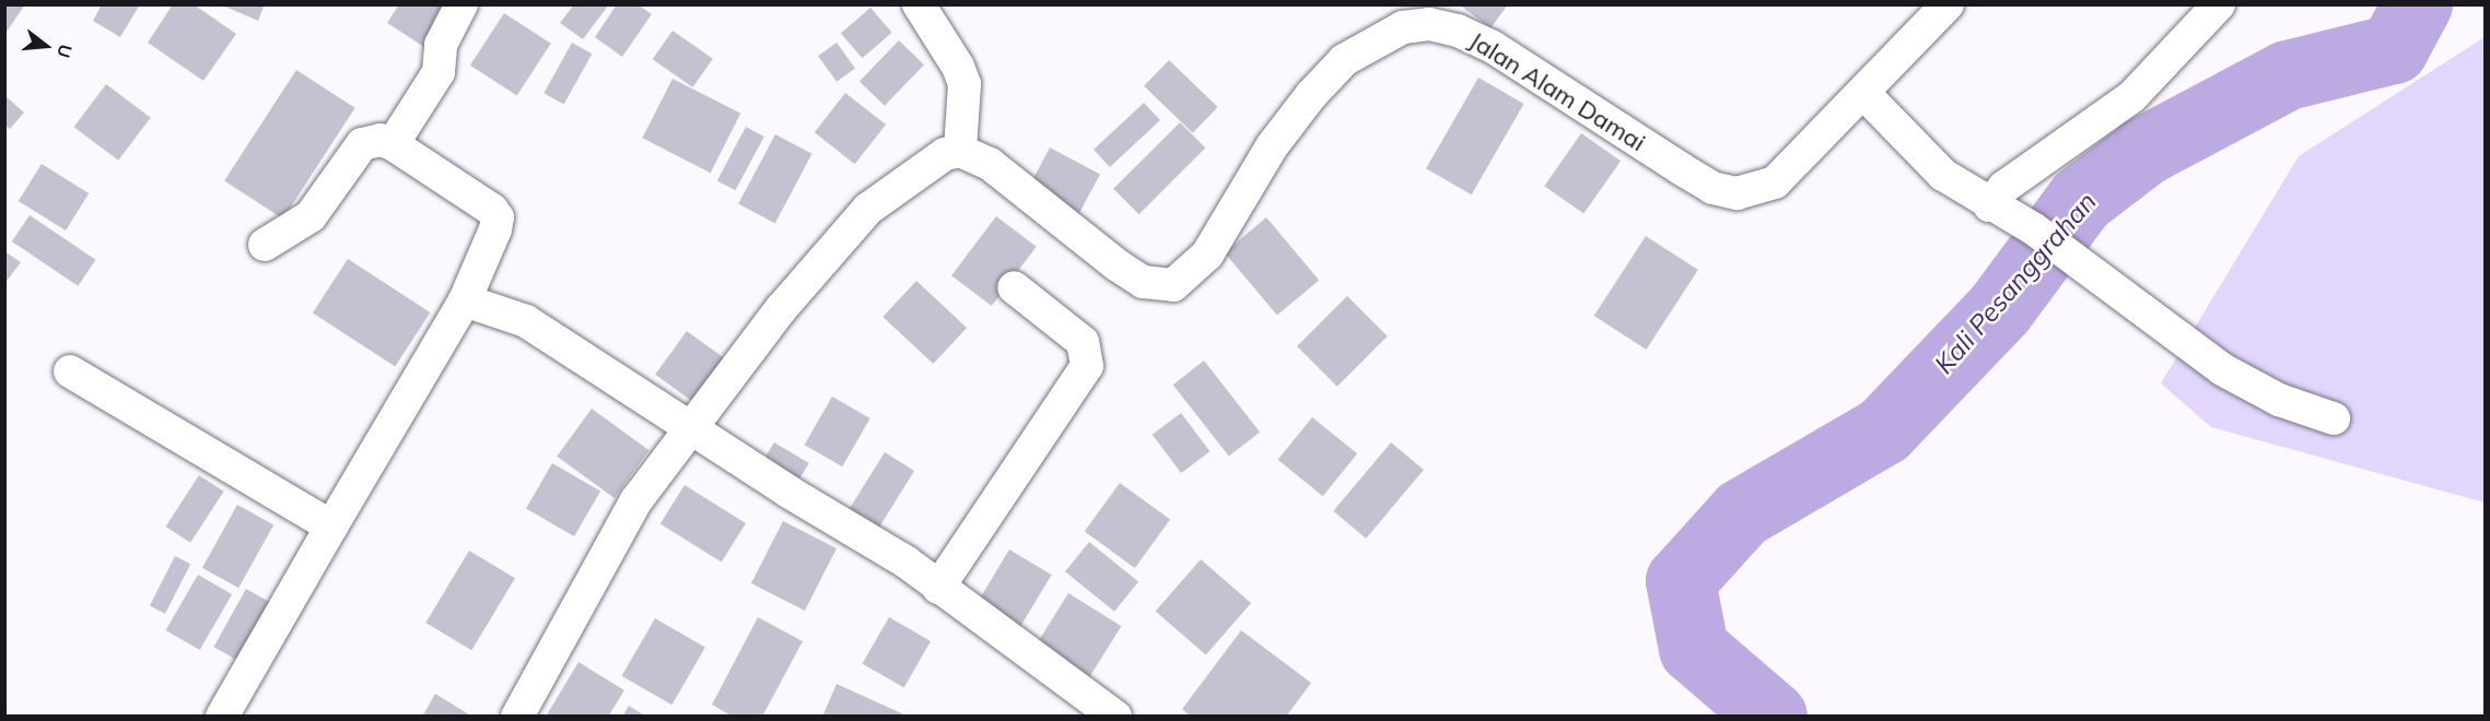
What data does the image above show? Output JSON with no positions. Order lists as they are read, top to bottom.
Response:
{
  "streets": {
    "street": ["Jalan Alam Damai"]
  },
  "water": ["Kali Pesanggrahan"],
  "north": "right"
}
